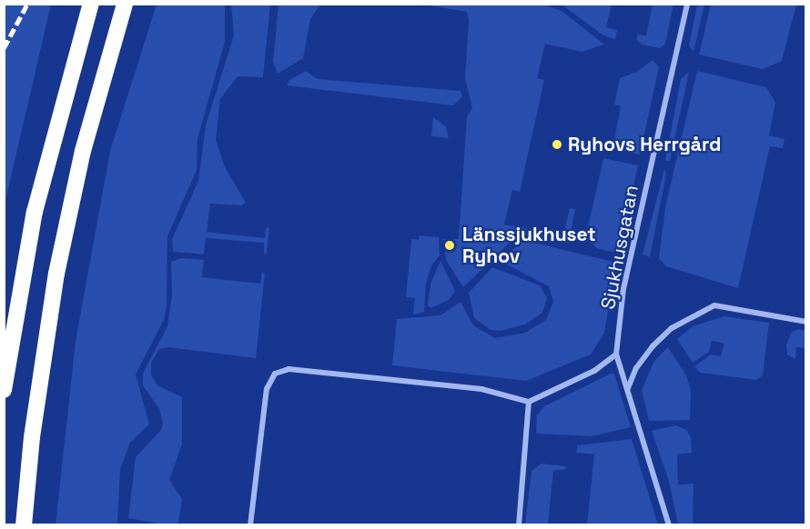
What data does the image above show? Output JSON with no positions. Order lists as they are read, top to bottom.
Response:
{
  "streets": {
    "street": ["Sjukhusgatan"]
  },
  "places": ["Ryhovs Herrgård", "Länssjukhuset Ryhov"]
}
